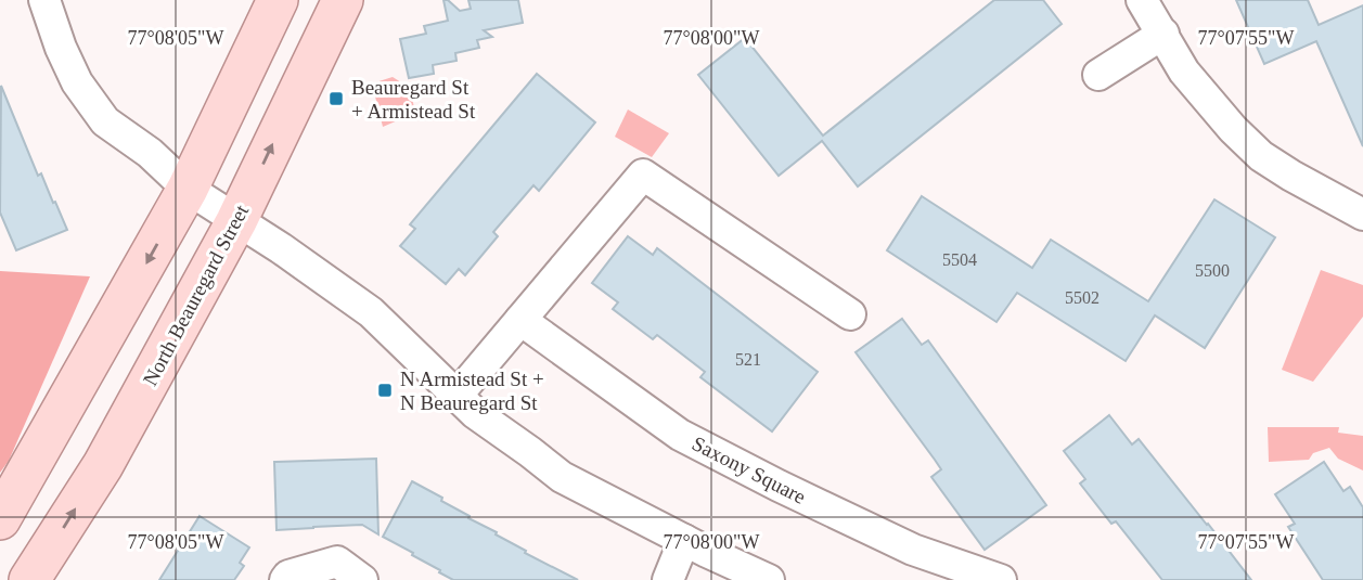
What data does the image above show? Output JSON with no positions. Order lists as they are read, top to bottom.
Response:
{
  "streets": {
    "main road": ["North Beauregard Street"],
    "street": ["Saxony Square"]
  },
  "places": {
    "transit": ["Beauregard St + Armistead St", "N Armistead St + N Beauregard St"]
  },
  "house_numbers": [
    "5504",
    "5500",
    "5502",
    "521"
  ],
  "coordinates": ["77°08'05\"W", "77°08'00\"W", "77°07'55\"W"]
}
